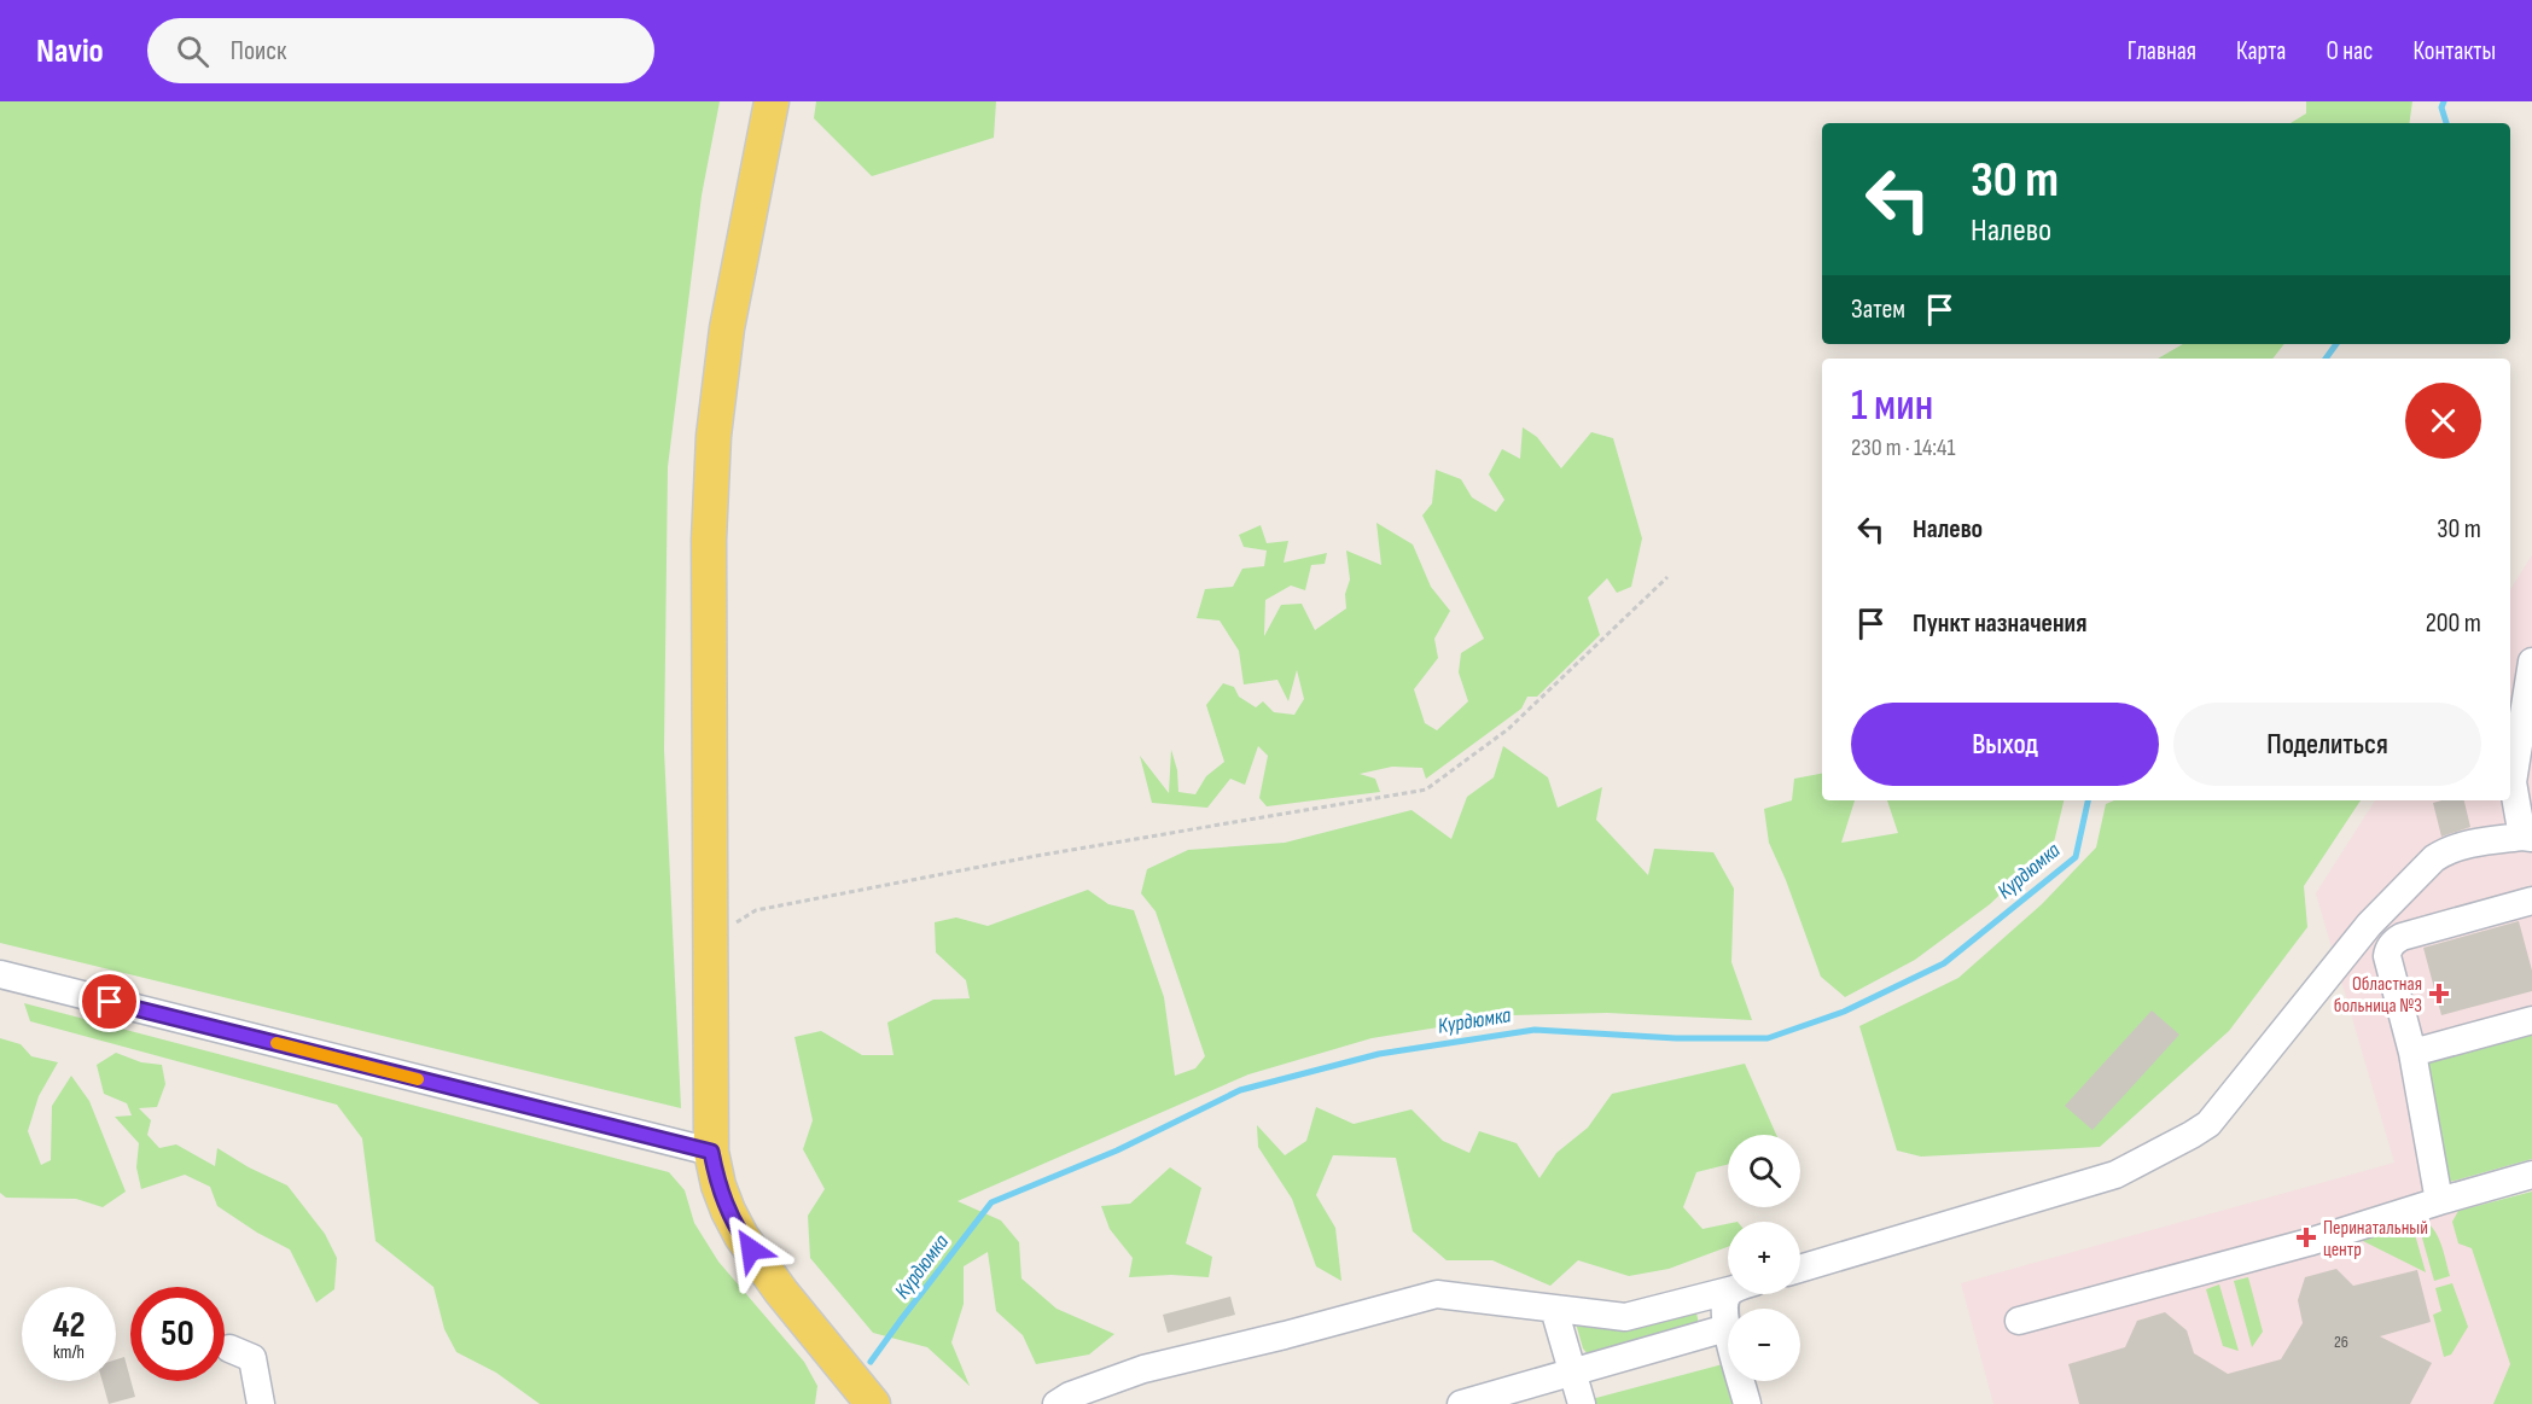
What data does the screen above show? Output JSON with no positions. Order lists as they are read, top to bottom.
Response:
{
  "water": ["Курдюмка"],
  "places": {
    "health": ["Областная больница №3", "Перинатальный центр"]
  },
  "house_numbers": ["26"],
  "page": {
    "header": "Navio",
    "search": "Поиск",
    "nav": [
      "Главная",
      "Карта",
      "О нас",
      "Контакты"
    ],
    "turn": ["30 m", "Налево"],
    "then": "Затем",
    "heading": ["1 мин", "230 m · 14:41"],
    "list": [
      {
        "name": "Налево",
        "value": "30 m"
      },
      {
        "name": "Пункт назначения",
        "value": "200 m"
      }
    ],
    "buttons": ["Выход", "Поделиться"],
    "map_buttons": ["+", "−"],
    "speed": "42 km/h",
    "limit": "50"
  }
}
